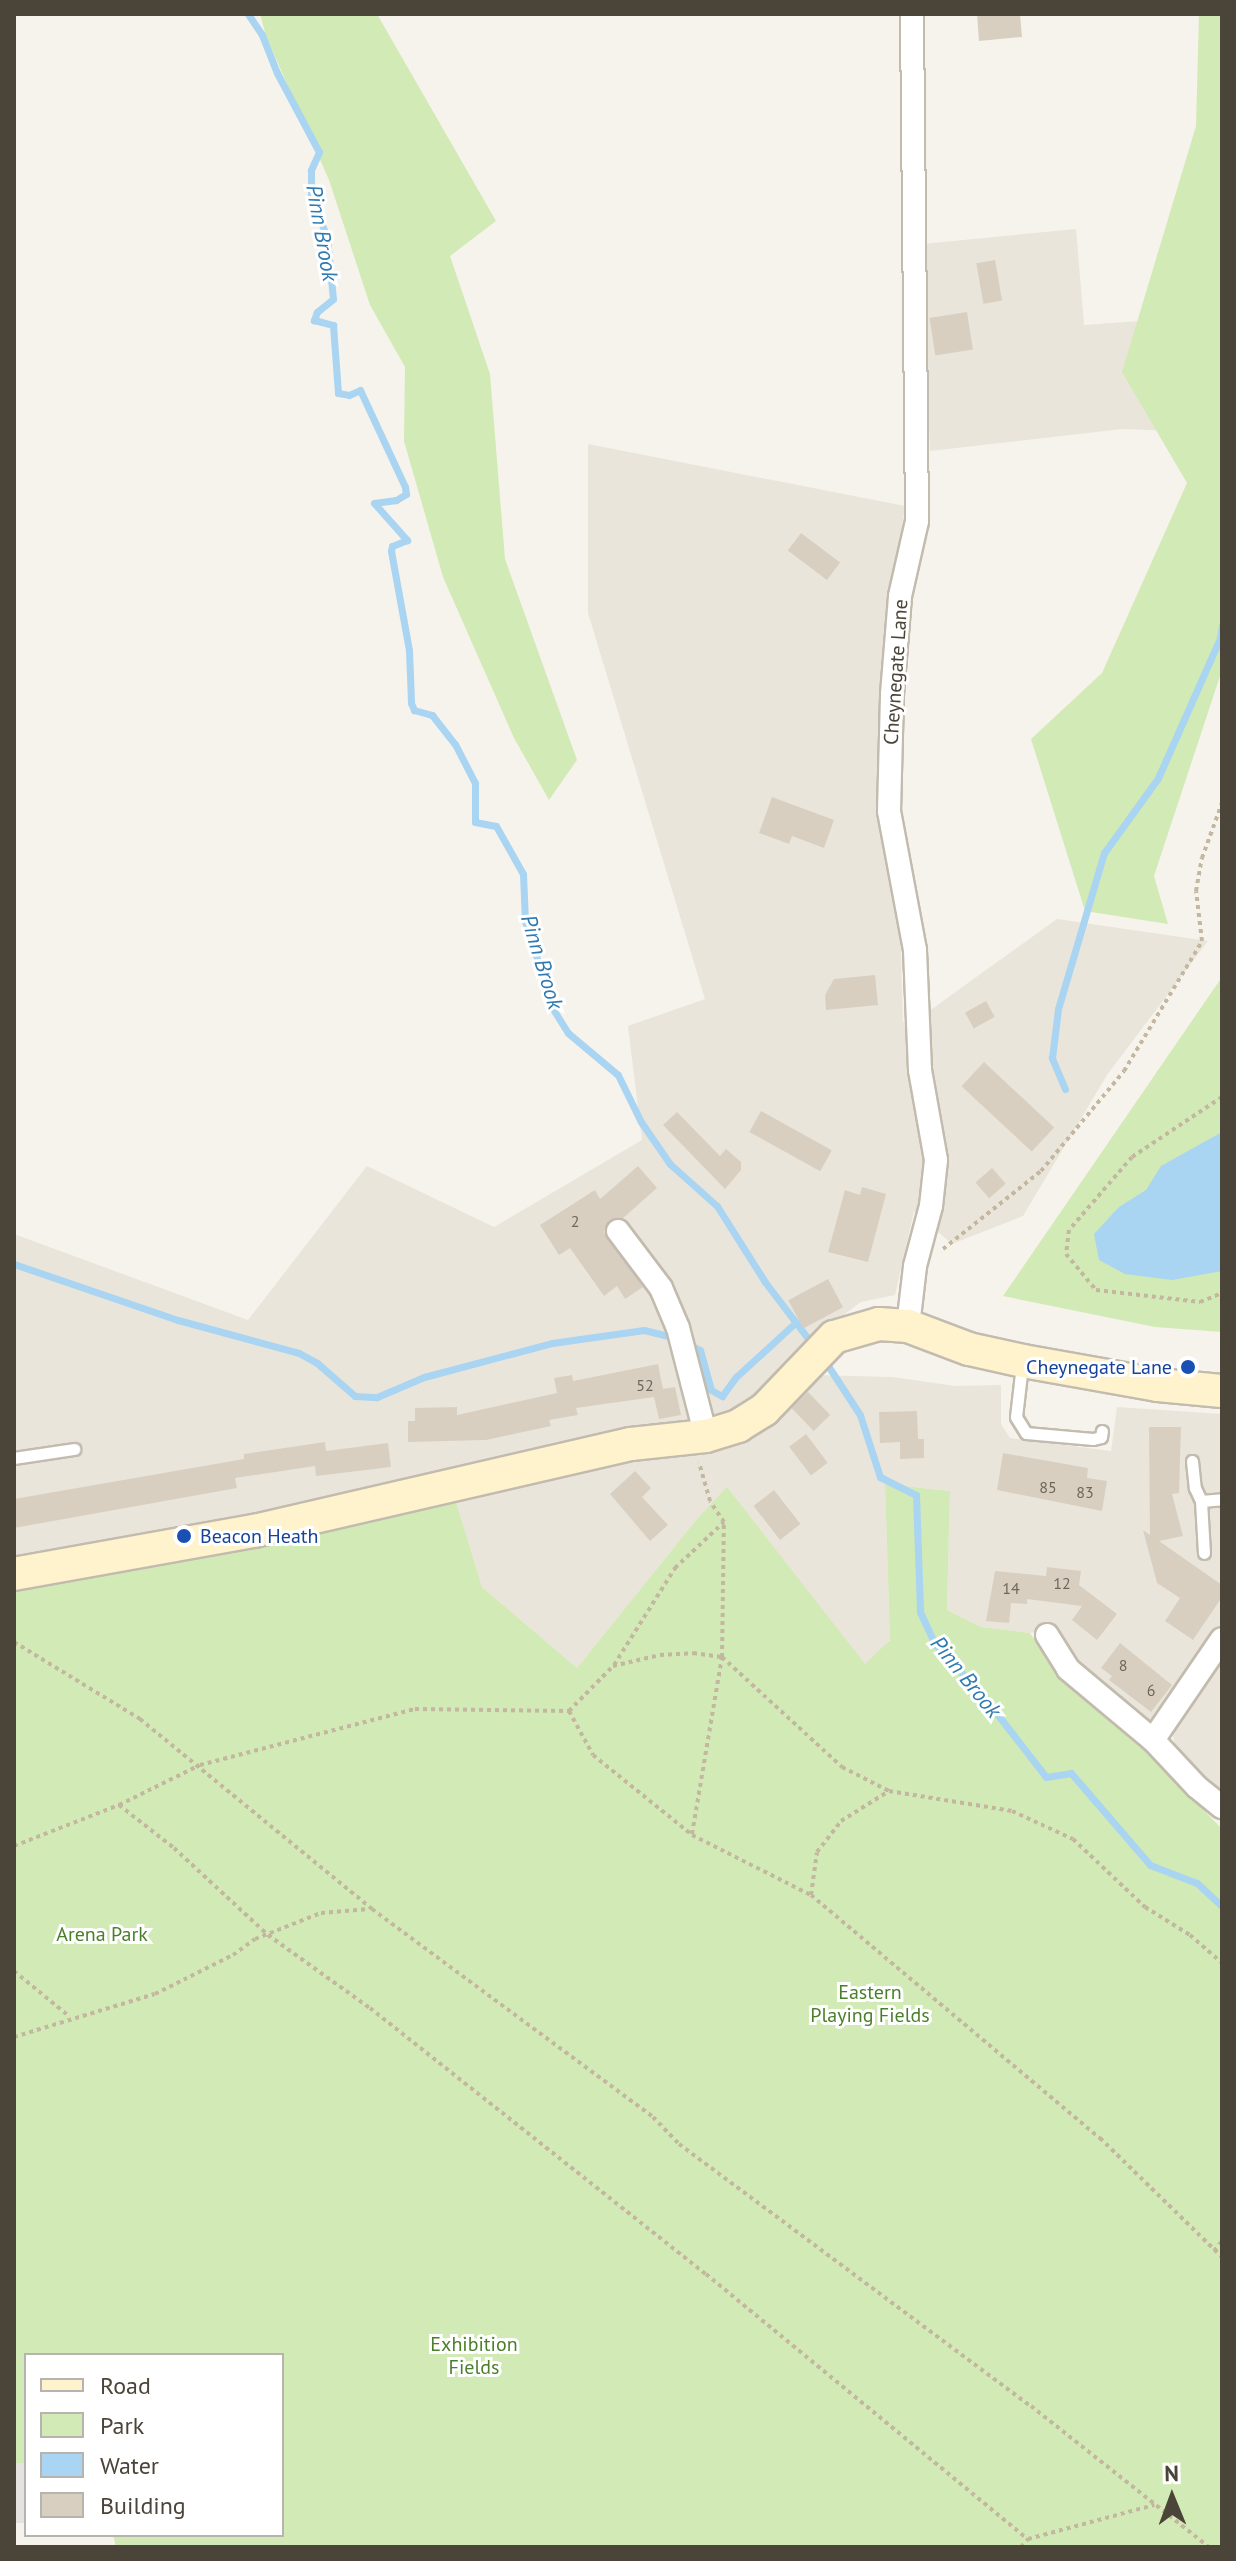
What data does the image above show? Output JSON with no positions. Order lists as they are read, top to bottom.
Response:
{
  "streets": {
    "street": ["Cheynegate Lane"]
  },
  "water": ["Pinn Brook"],
  "parks": ["Arena Park", "Eastern Playing Fields", "Exhibition Fields"],
  "places": ["Cheynegate Lane", "Beacon Heath"],
  "house_numbers": [
    "2",
    "52",
    "85",
    "83",
    "12",
    "14",
    "8",
    "6"
  ],
  "legend": [
    "Road",
    "Park",
    "Water",
    "Building"
  ],
  "north": "top"
}
